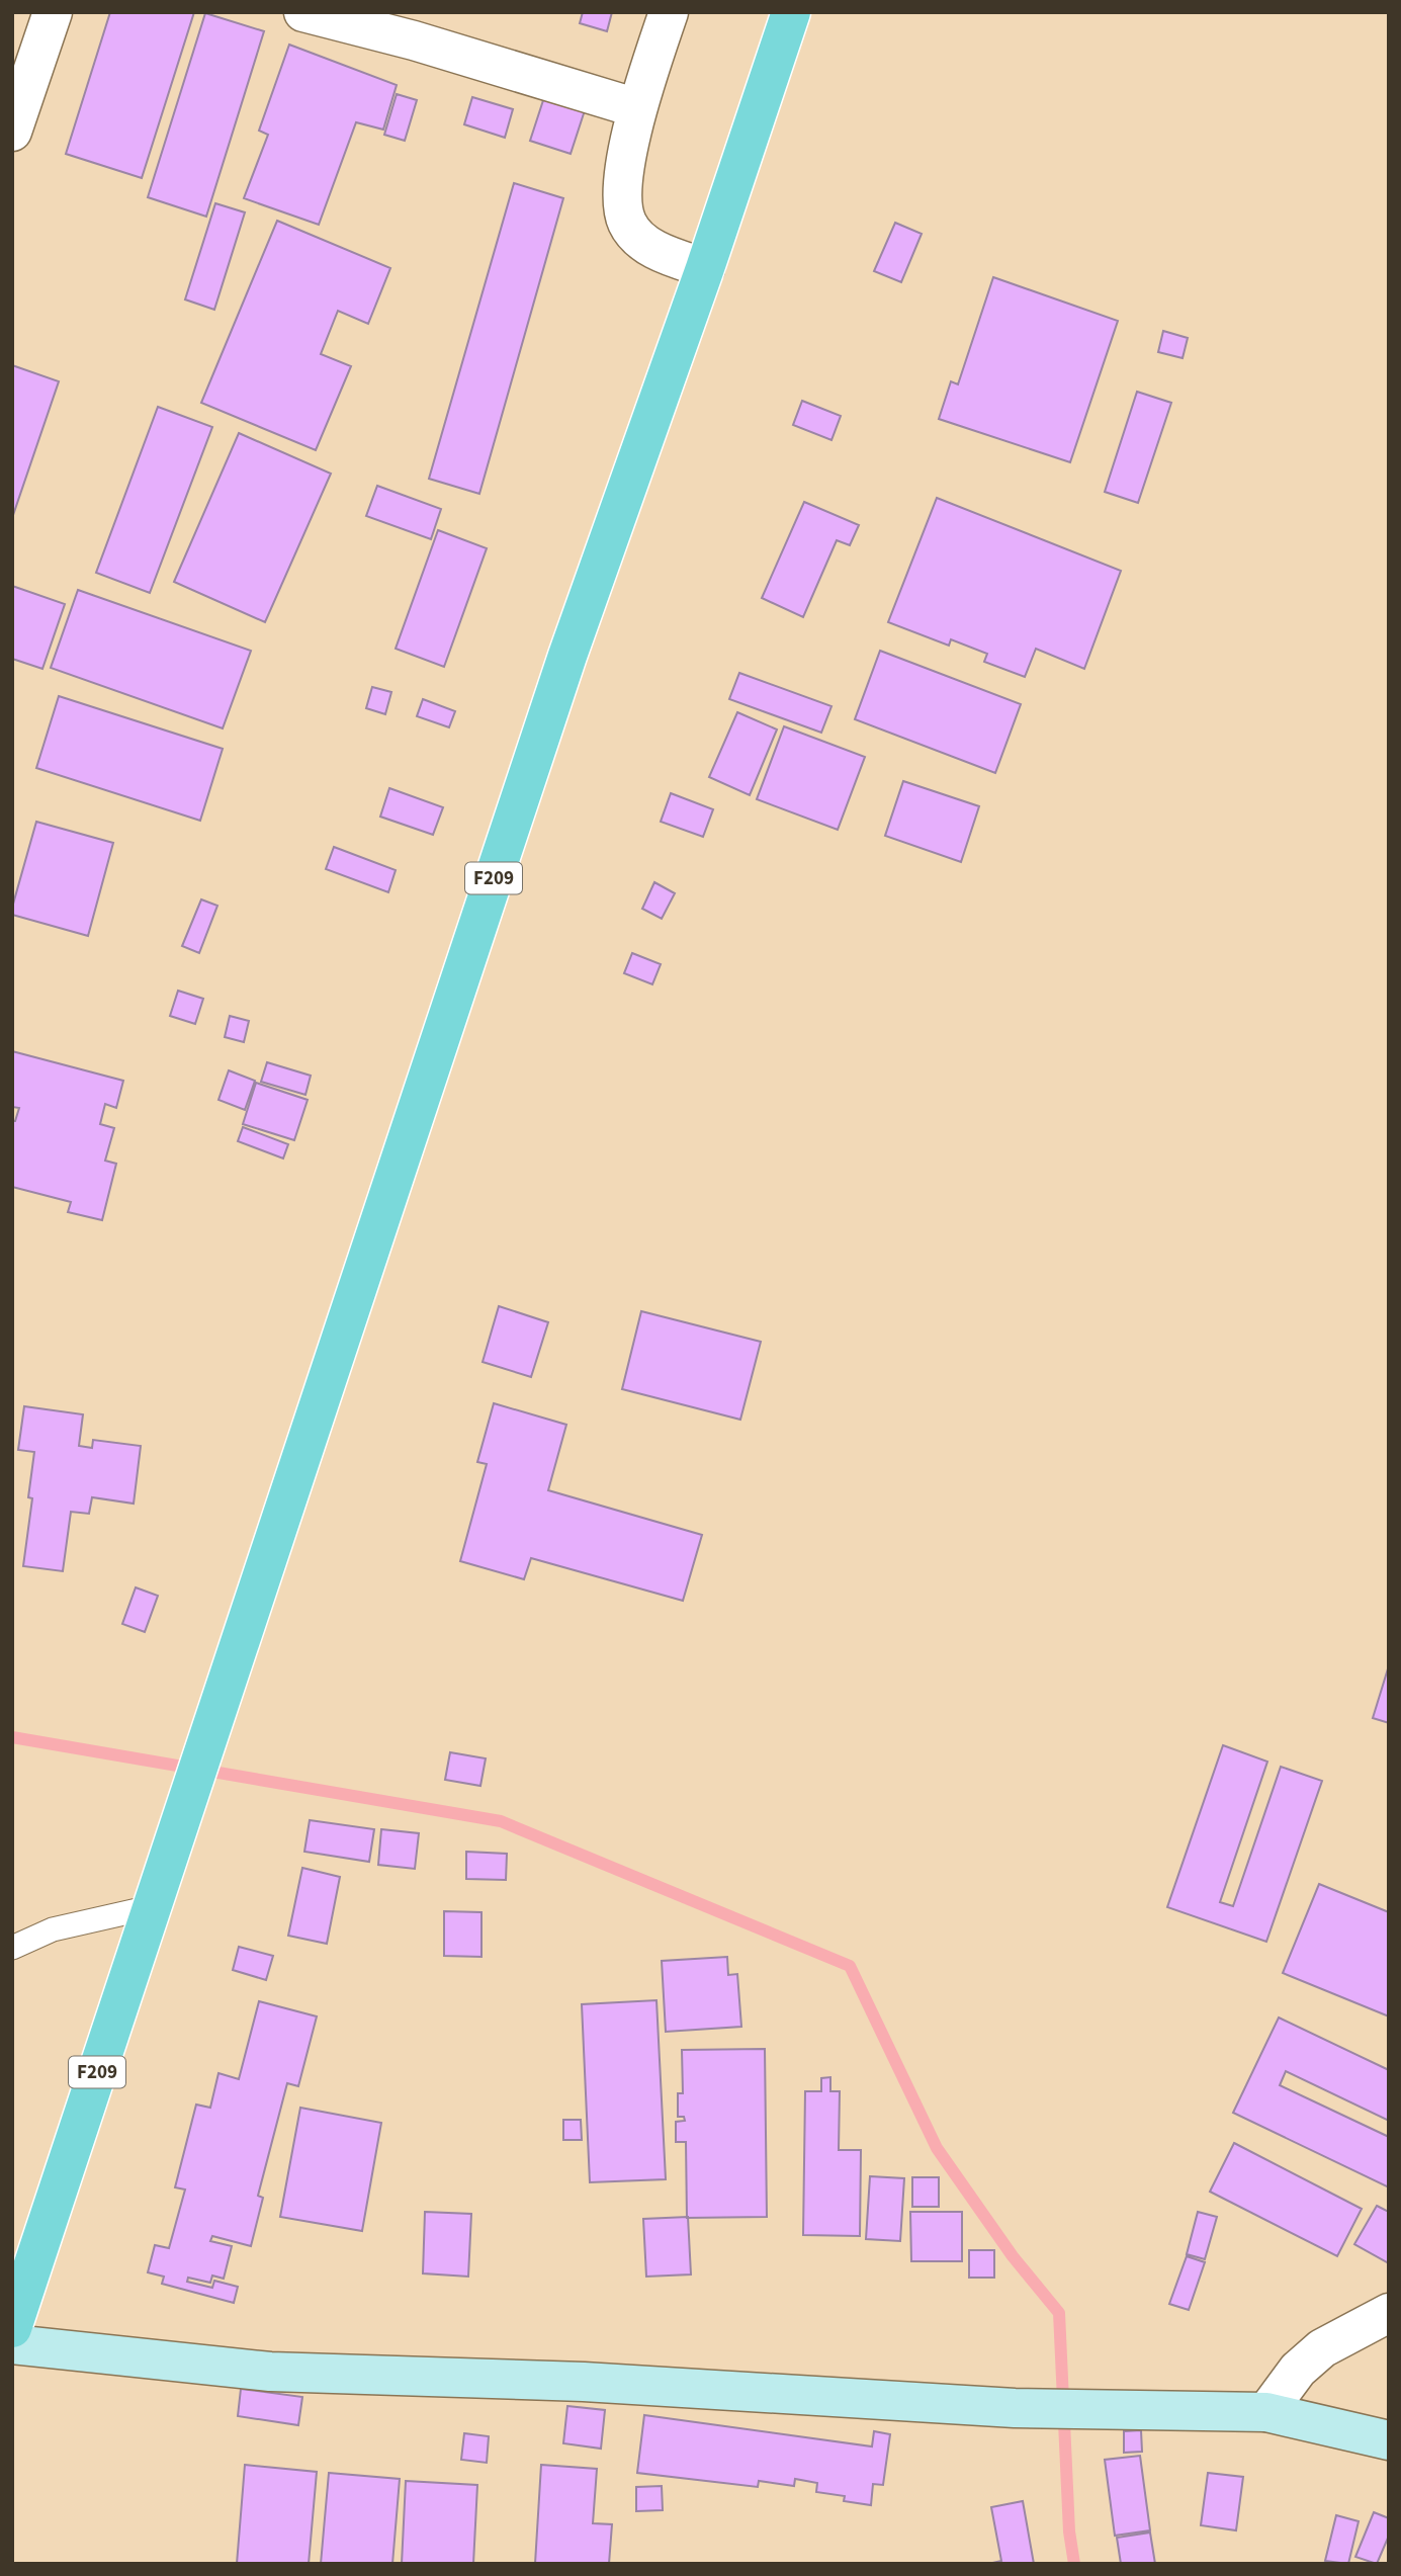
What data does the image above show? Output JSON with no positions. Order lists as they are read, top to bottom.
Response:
{
  "streets": {
    "main road": ["F209"]
  }
}
